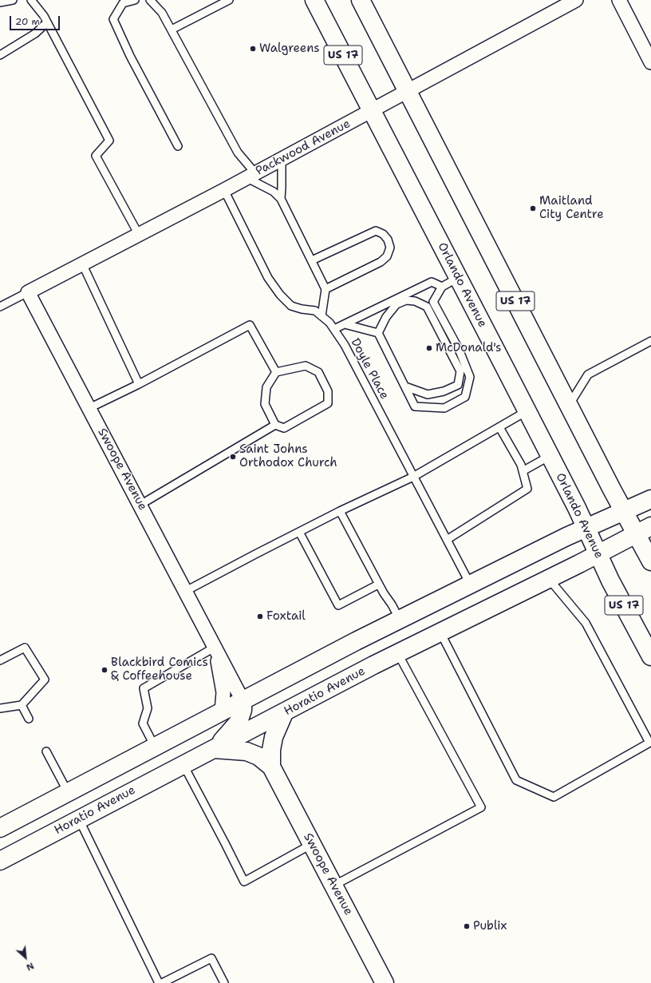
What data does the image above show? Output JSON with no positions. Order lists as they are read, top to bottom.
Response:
{
  "streets": {
    "main road": [
      "US 17",
      "Orlando Avenue",
      "Swoope Avenue",
      "Horatio Avenue"
    ],
    "street": ["Packwood Avenue"],
    "lane": ["Doyle Place"]
  },
  "crossings": [
    ["US 17", "Packwood Avenue"],
    ["US 17", "Horatio Avenue"],
    ["Packwood Avenue", "Orlando Avenue"],
    ["Packwood Avenue", "Doyle Place"],
    ["Packwood Avenue", "Swoope Avenue"],
    ["Orlando Avenue", "Horatio Avenue"],
    ["Swoope Avenue", "Horatio Avenue"]
  ],
  "places": [
    "Walgreens",
    "Maitland City Centre",
    "McDonald's",
    "Saint Johns Orthodox Church",
    "Foxtail",
    "Blackbird Comics & Coffeehouse",
    "Publix"
  ],
  "scale_bar": "20 m",
  "north": "bottom right"
}
